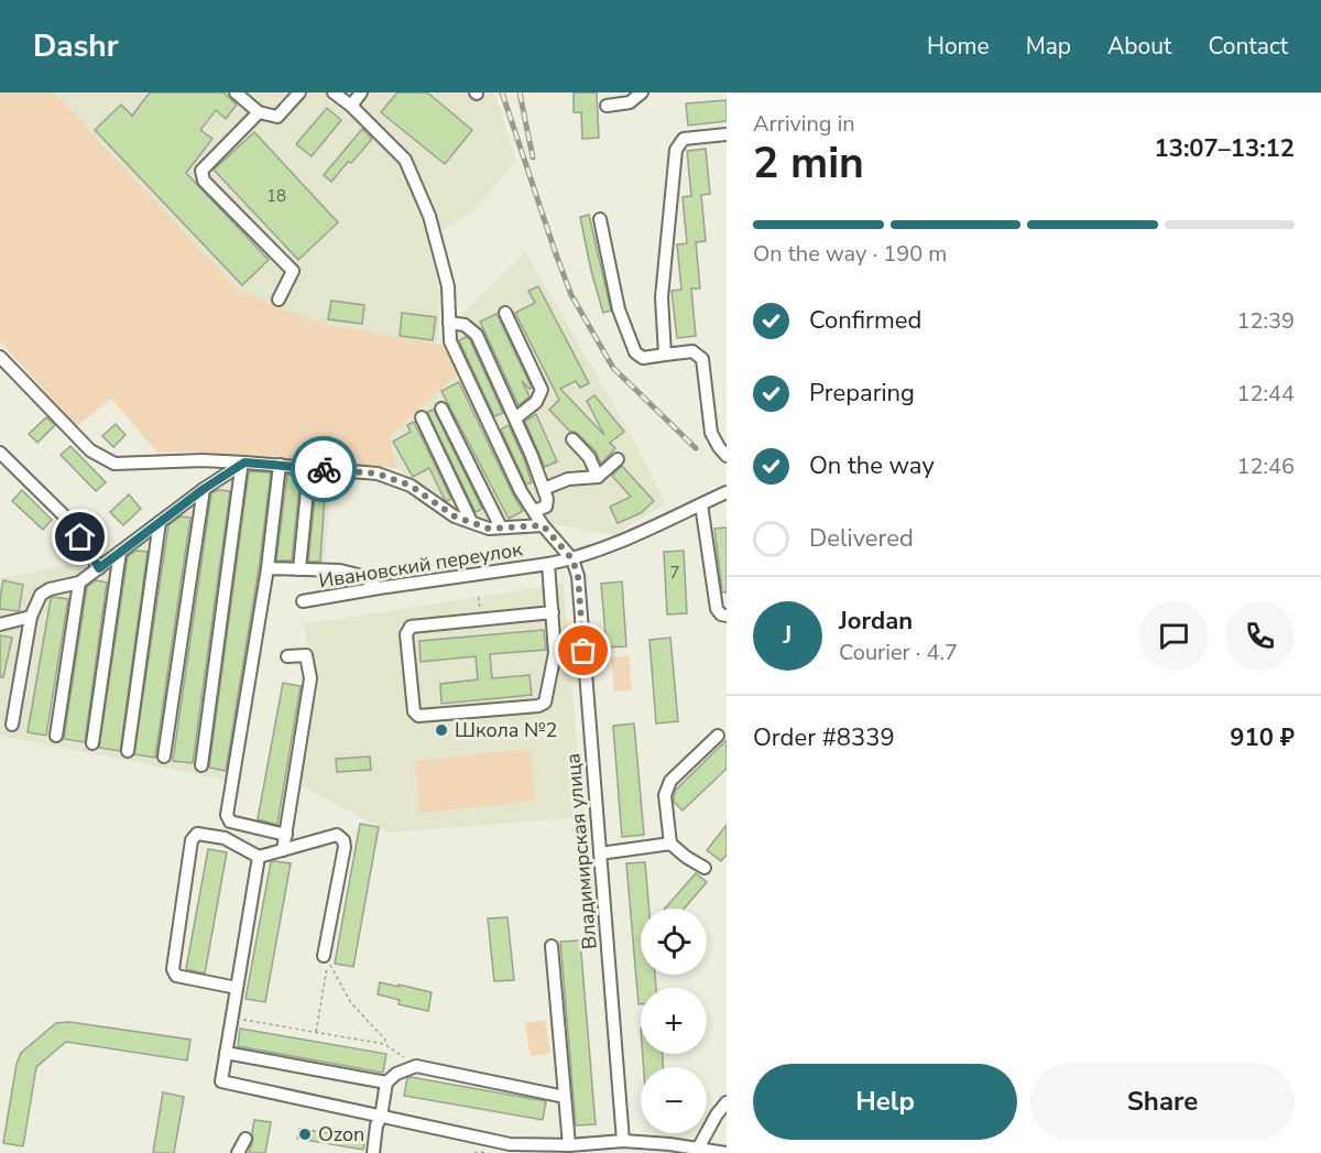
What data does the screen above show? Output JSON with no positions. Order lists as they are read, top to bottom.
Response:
{
  "streets": {
    "street": ["Ивановский переулок", "Владимирская улица"]
  },
  "crossings": [
    ["Ивановский переулок", "Владимирская улица"]
  ],
  "places": ["Школа №2", "Ozon"],
  "house_numbers": ["18", "7"],
  "page": {
    "header": "Dashr",
    "nav": [
      "Home",
      "Map",
      "About",
      "Contact"
    ],
    "heading": ["2 min", "Arriving in", "13:07–13:12"],
    "panel": [
      "Jordan",
      "Courier · 4.7",
      "Order #8339",
      "910 ₽"
    ],
    "bar": "On the way · 190 m",
    "list": [
      ["Confirmed", "12:39"],
      ["Preparing", "12:44"],
      ["On the way", "12:46"],
      "Delivered"
    ],
    "round": "J",
    "map_buttons": ["+", "−"],
    "buttons": ["Help", "Share"]
  }
}
